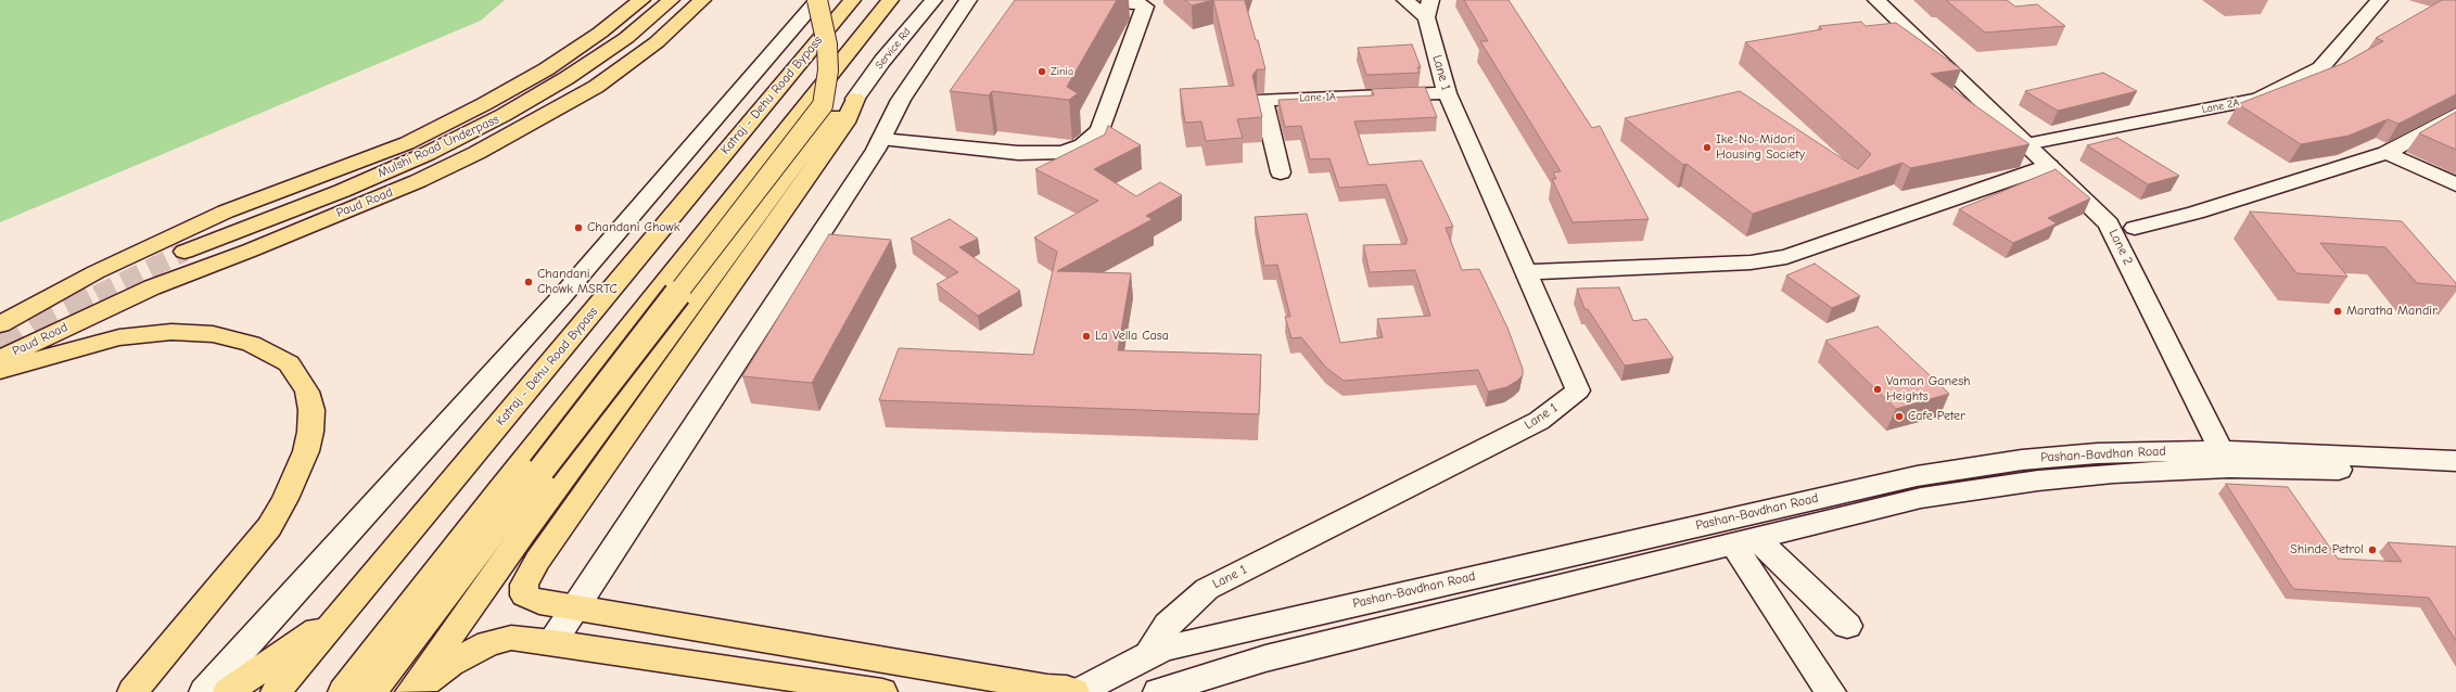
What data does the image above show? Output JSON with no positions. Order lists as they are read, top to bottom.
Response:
{
  "streets": {
    "main road": ["Katraj - Dehu Road Bypass", "Mulshi Road Underpass", "Paud Road"],
    "street": [
      "Service Rd",
      "Lane 1",
      "Lane 1A",
      "Lane 2A",
      "Lane 2",
      "Pashan-Bavdhan Road"
    ]
  },
  "crossings": [
    ["Lane 1", "Lane 1A"],
    ["Lane 1", "Pashan-Bavdhan Road"],
    ["Lane 2A", "Lane 2"],
    ["Lane 2", "Pashan-Bavdhan Road"]
  ],
  "places": [
    "Zinia",
    "Ike-No-Midori Housing Society",
    "Chandani Chowk",
    "Chandani Chowk MSRTC",
    "Maratha Mandir",
    "La Vella Casa",
    "Vaman Ganesh Heights",
    "Cafe Peter",
    "Shinde Petrol"
  ]
}
